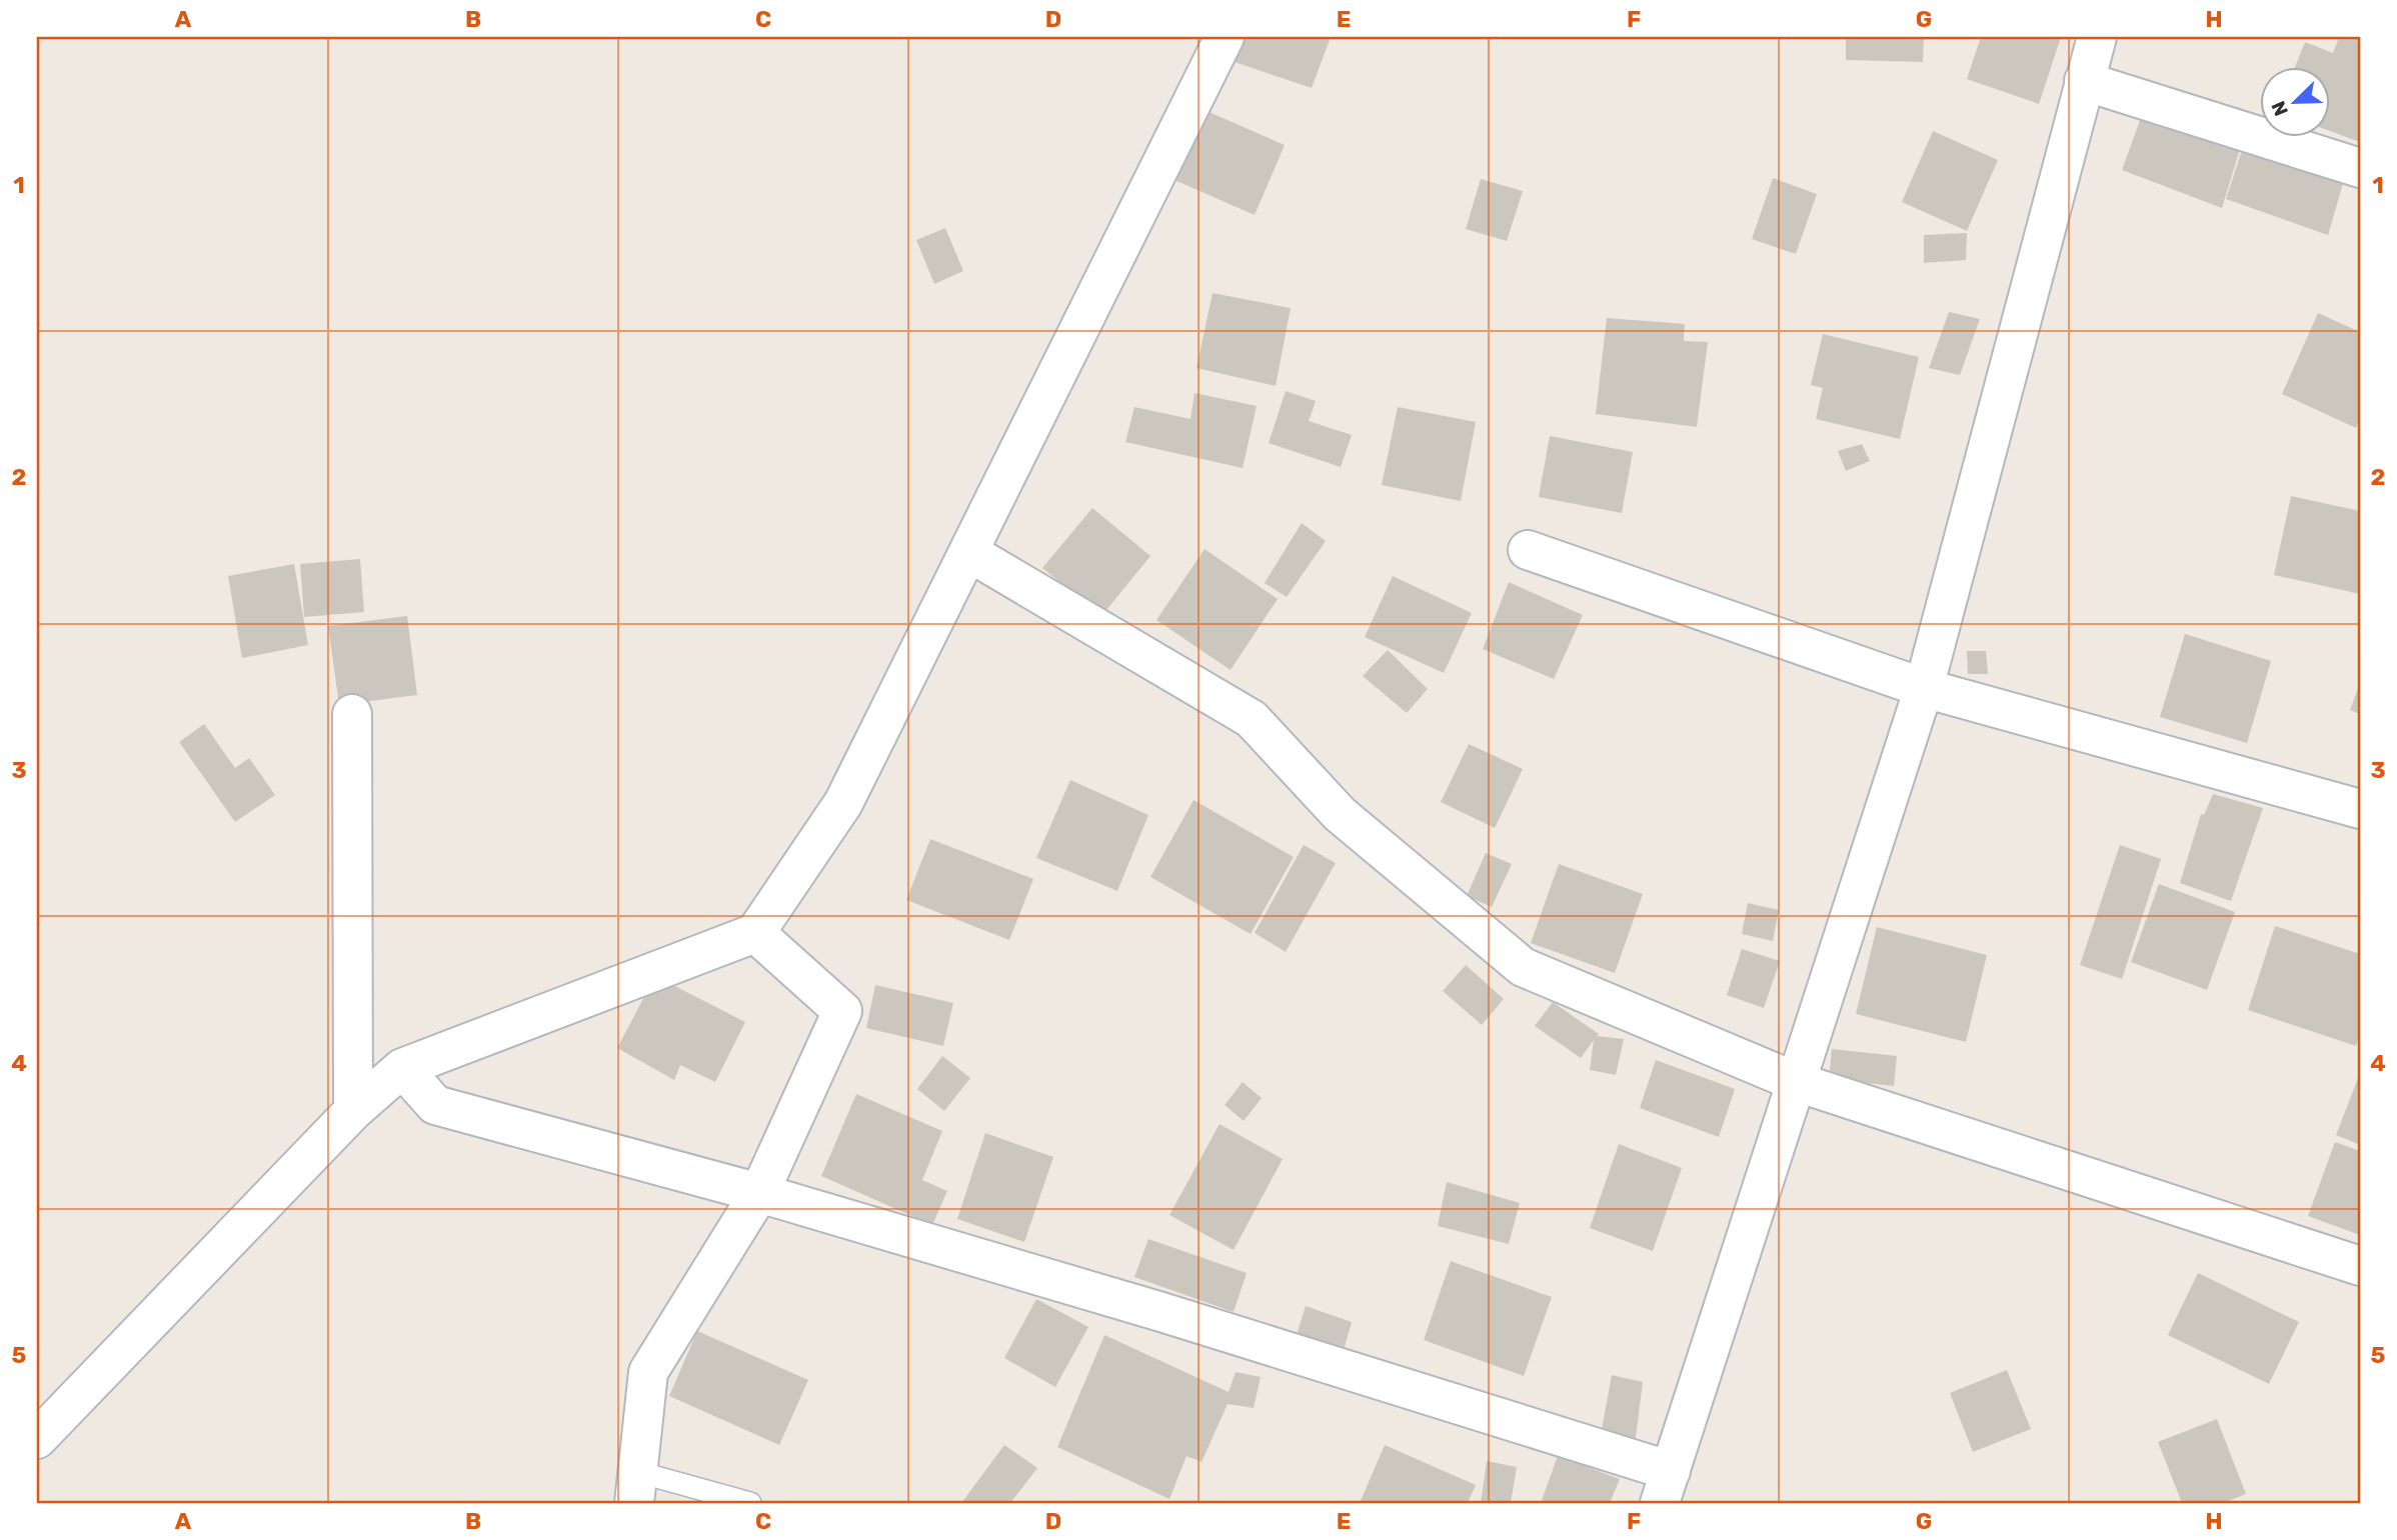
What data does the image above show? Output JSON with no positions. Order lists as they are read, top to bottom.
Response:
{
  "north": "bottom left",
  "grid": {
    "columns": [
      "A",
      "B",
      "C",
      "D",
      "E",
      "F",
      "G",
      "H"
    ],
    "rows": [
      "1",
      "2",
      "3",
      "4",
      "5"
    ]
  }
}
